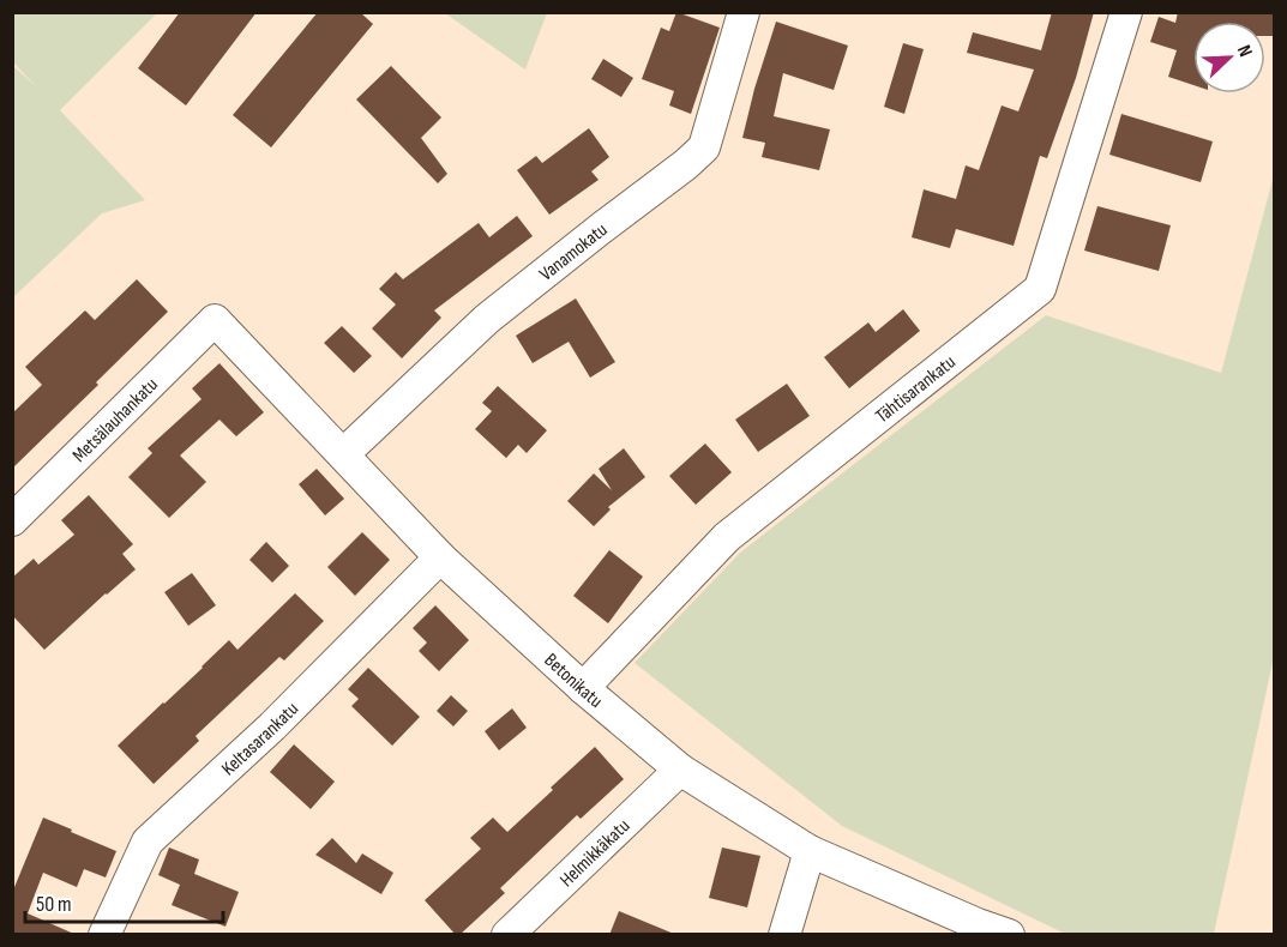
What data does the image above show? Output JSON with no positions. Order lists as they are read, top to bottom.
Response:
{
  "streets": {
    "street": [
      "Vanamokatu",
      "Tähtisarankatu",
      "Metsälauhankatu",
      "Betonikatu",
      "Keltasarankatu",
      "Helmikkäkatu"
    ]
  },
  "crossings": [
    ["Vanamokatu", "Betonikatu"],
    ["Tähtisarankatu", "Betonikatu"],
    ["Metsälauhankatu", "Betonikatu"],
    ["Betonikatu", "Keltasarankatu"],
    ["Betonikatu", "Helmikkäkatu"]
  ],
  "scale_bar": "50 m",
  "north": "top right"
}
